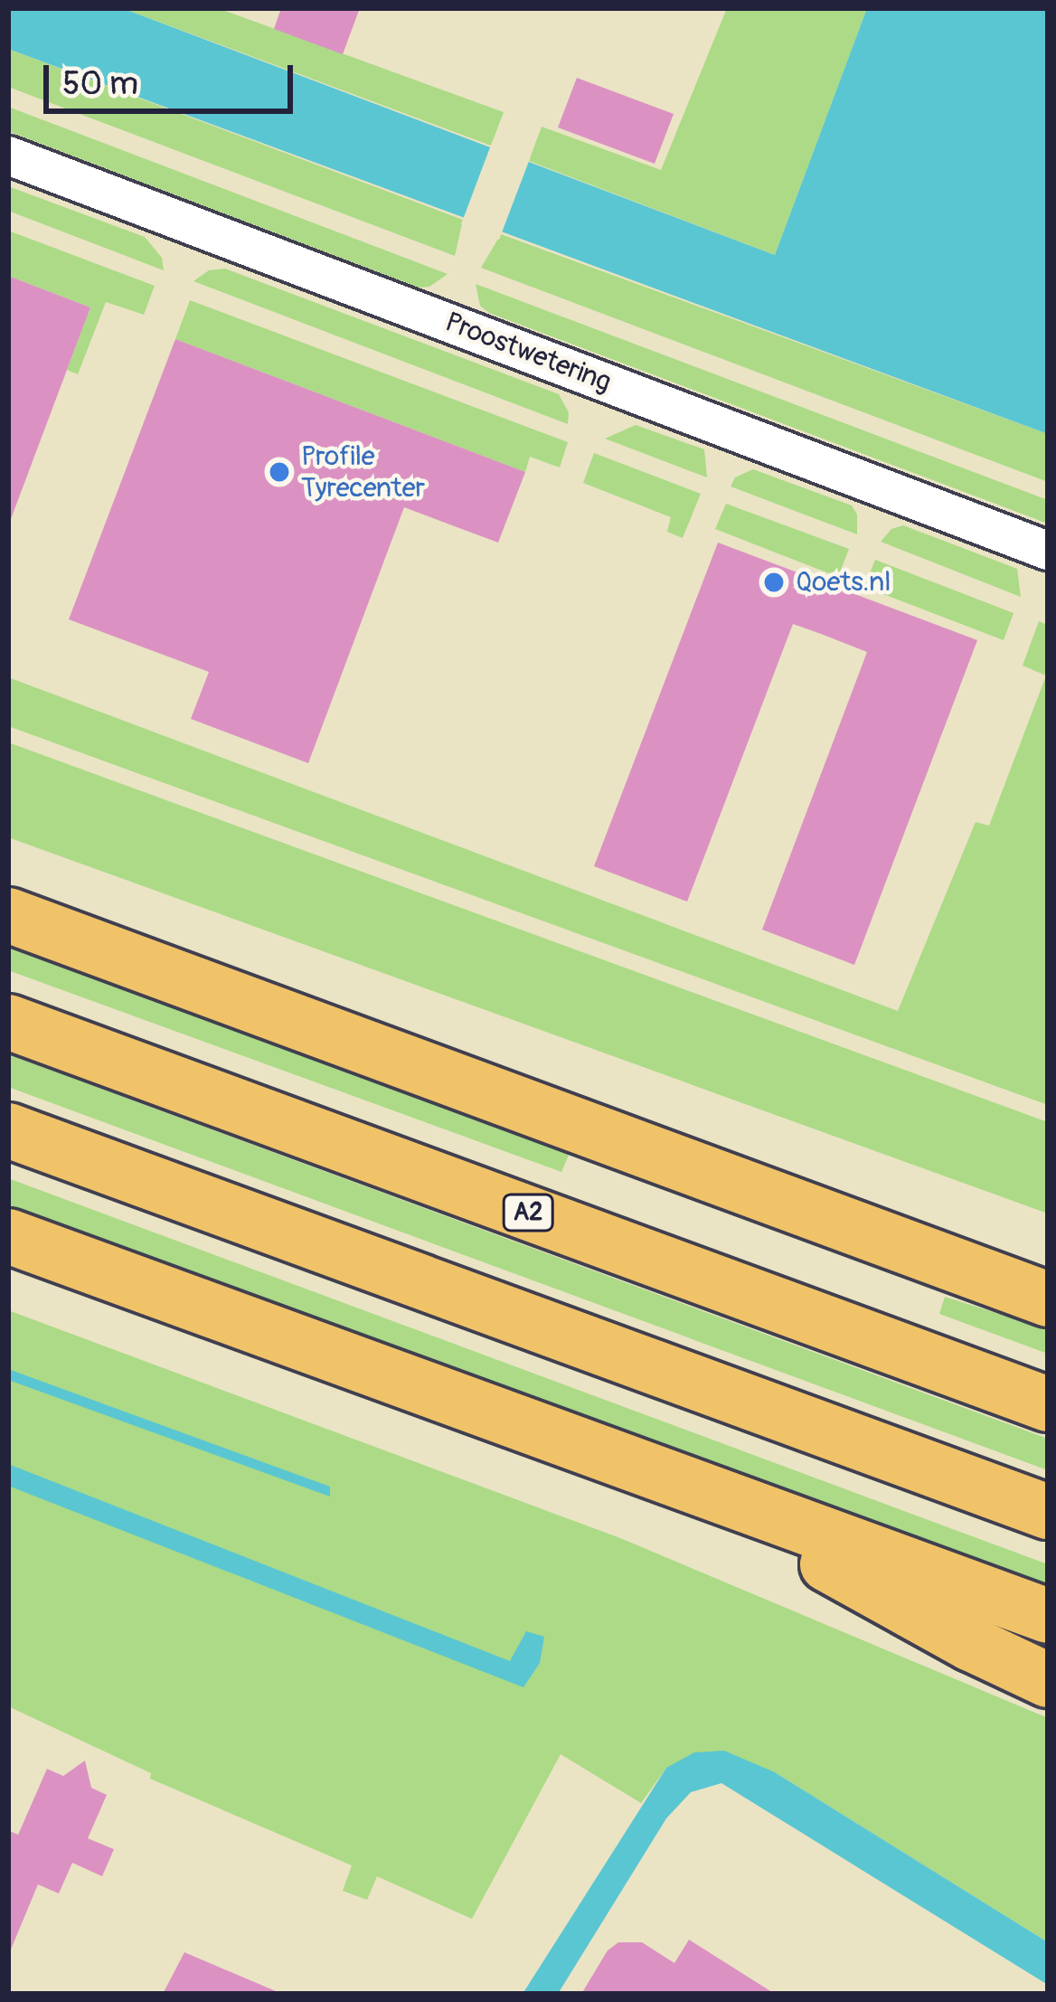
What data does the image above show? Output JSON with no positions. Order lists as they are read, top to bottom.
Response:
{
  "streets": {
    "highway": ["A2"],
    "street": ["Proostwetering"]
  },
  "places": ["Profile Tyrecenter", "Qoets.nl"],
  "scale_bar": "50 m"
}
